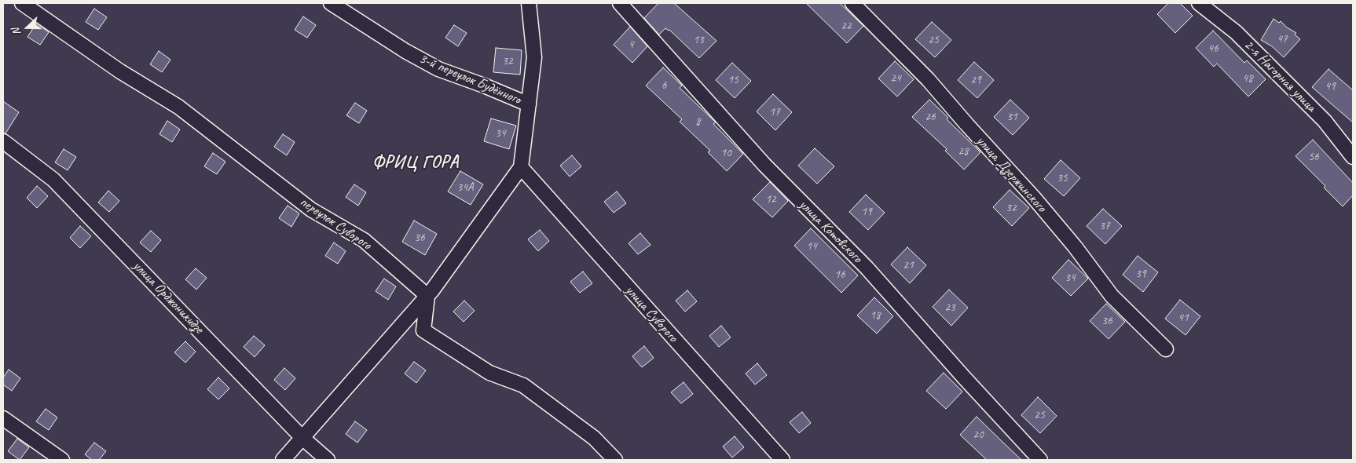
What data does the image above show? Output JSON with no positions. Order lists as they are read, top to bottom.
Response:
{
  "streets": {
    "street": [
      "2-я Нагорная улица",
      "3-й переулок Будённого",
      "улица Дзержинского",
      "переулок Суворого",
      "улица Котовского",
      "улица Орджоникидзе",
      "улица Суворого"
    ]
  },
  "districts": ["ФРИЦ ГОРА"],
  "house_numbers": [
    "22",
    "47",
    "13",
    "25",
    "4",
    "46",
    "32",
    "24",
    "48",
    "15",
    "29",
    "6",
    "49",
    "17",
    "26",
    "31",
    "8",
    "34",
    "28",
    "10",
    "56",
    "35",
    "34А",
    "12",
    "32",
    "19",
    "37",
    "36",
    "14",
    "21",
    "39",
    "16",
    "34",
    "23",
    "18",
    "41",
    "36",
    "25",
    "20"
  ],
  "north": "left"
}
